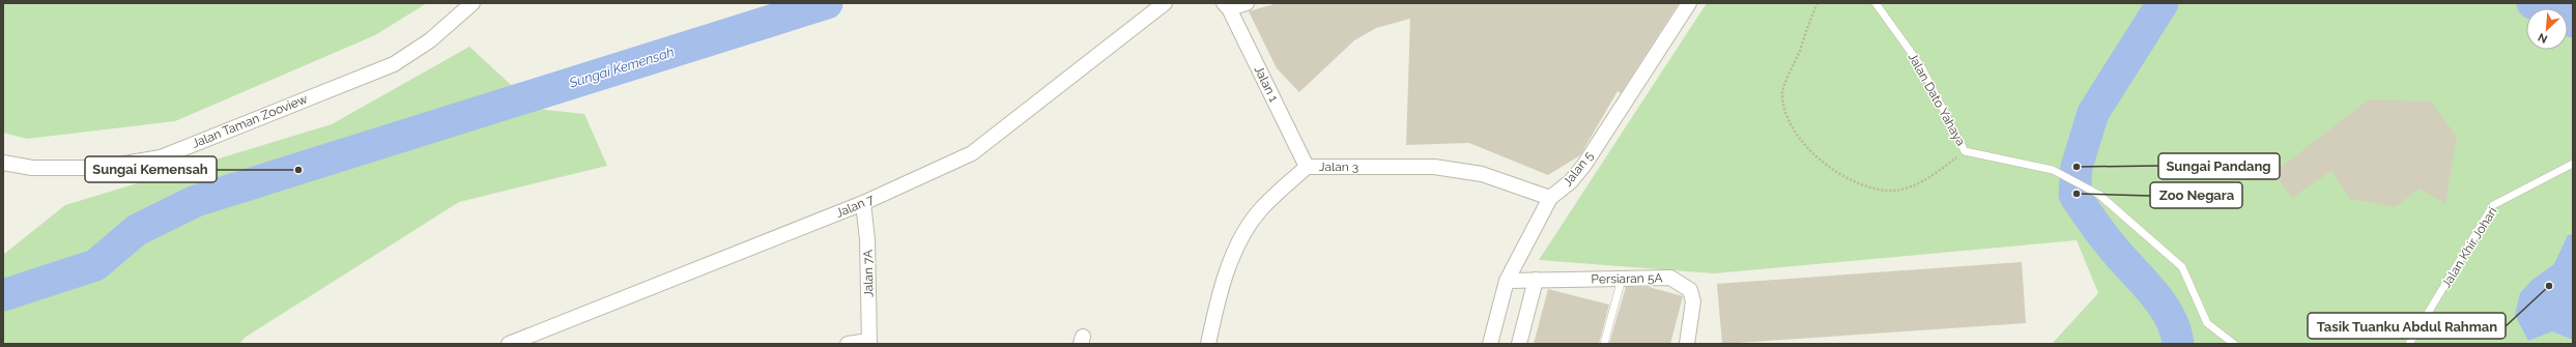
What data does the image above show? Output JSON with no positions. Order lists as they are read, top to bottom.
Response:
{
  "streets": {
    "street": [
      "Jalan 1",
      "Jalan Taman Zooview",
      "Jalan 3",
      "Jalan 5",
      "Jalan 7",
      "Jalan 7A",
      "Persiaran 5A"
    ],
    "lane": ["Jalan Dato Yahaya", "Jalan Khir Johari"]
  },
  "crossings": [
    ["Jalan 1", "Jalan 3"],
    ["Jalan 3", "Jalan 5"],
    ["Jalan 5", "Persiaran 5A"],
    ["Jalan 7", "Jalan 7A"]
  ],
  "water": ["Sungai Kemensah"],
  "places": [
    "Sungai Pandang",
    "Sungai Kemensah",
    "Zoo Negara",
    "Tasik Tuanku Abdul Rahman"
  ],
  "north": "bottom left"
}
